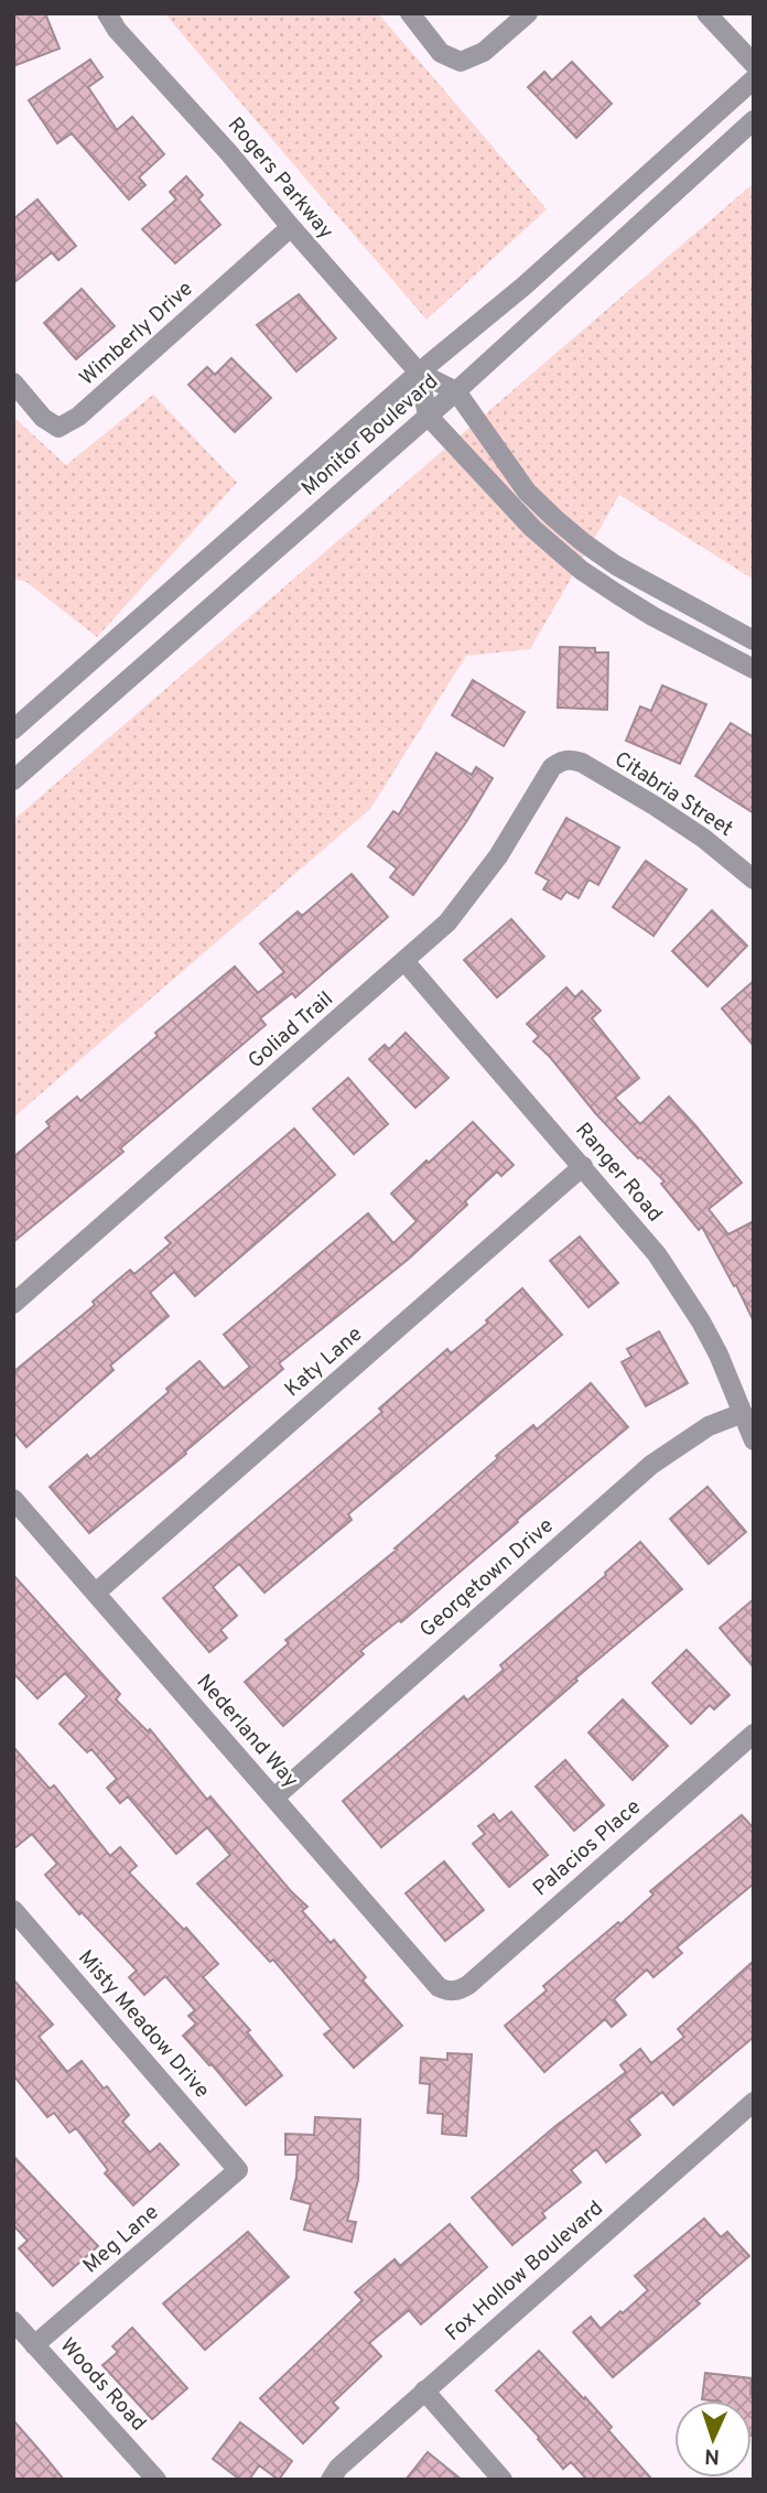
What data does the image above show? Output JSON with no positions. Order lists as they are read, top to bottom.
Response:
{
  "streets": {
    "street": [
      "Rogers Parkway",
      "Wimberly Drive",
      "Monitor Boulevard",
      "Citabria Street",
      "Goliad Trail",
      "Ranger Road",
      "Katy Lane",
      "Georgetown Drive",
      "Nederland Way",
      "Palacios Place",
      "Misty Meadow Drive",
      "Meg Lane",
      "Fox Hollow Boulevard",
      "Woods Road"
    ]
  },
  "crossings": [
    ["Rogers Parkway", "Wimberly Drive"],
    ["Rogers Parkway", "Monitor Boulevard"],
    ["Citabria Street", "Goliad Trail"],
    ["Goliad Trail", "Ranger Road"],
    ["Ranger Road", "Katy Lane"],
    ["Ranger Road", "Georgetown Drive"],
    ["Katy Lane", "Nederland Way"],
    ["Georgetown Drive", "Nederland Way"],
    ["Nederland Way", "Palacios Place"],
    ["Misty Meadow Drive", "Meg Lane"],
    ["Meg Lane", "Woods Road"]
  ],
  "north": "bottom"
}
